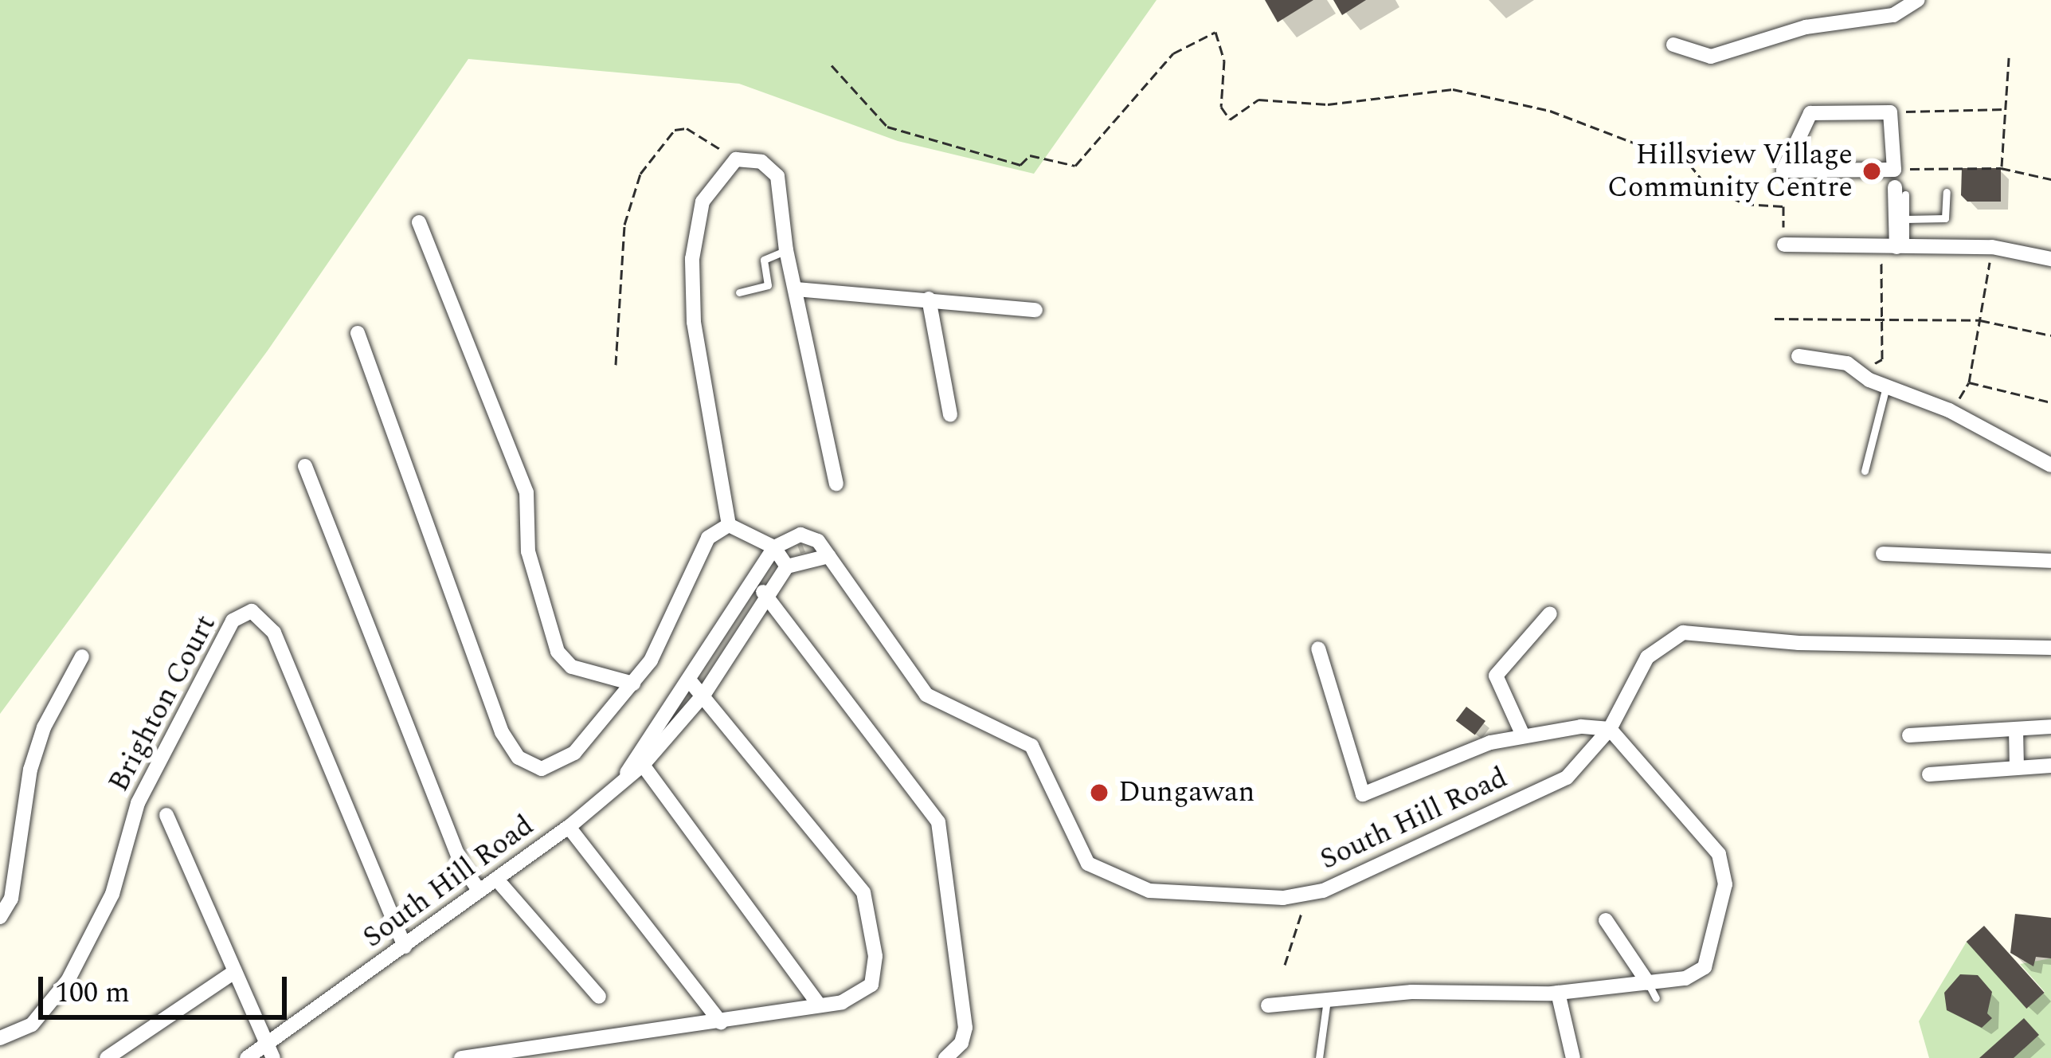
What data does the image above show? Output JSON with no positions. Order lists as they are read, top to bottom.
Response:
{
  "streets": {
    "street": ["Brighton Court", "South Hill Road"]
  },
  "crossings": [
    ["Brighton Court", "South Hill Road"]
  ],
  "places": ["Hillsview Village Community Centre", "Dungawan"],
  "scale_bar": "100 m"
}
